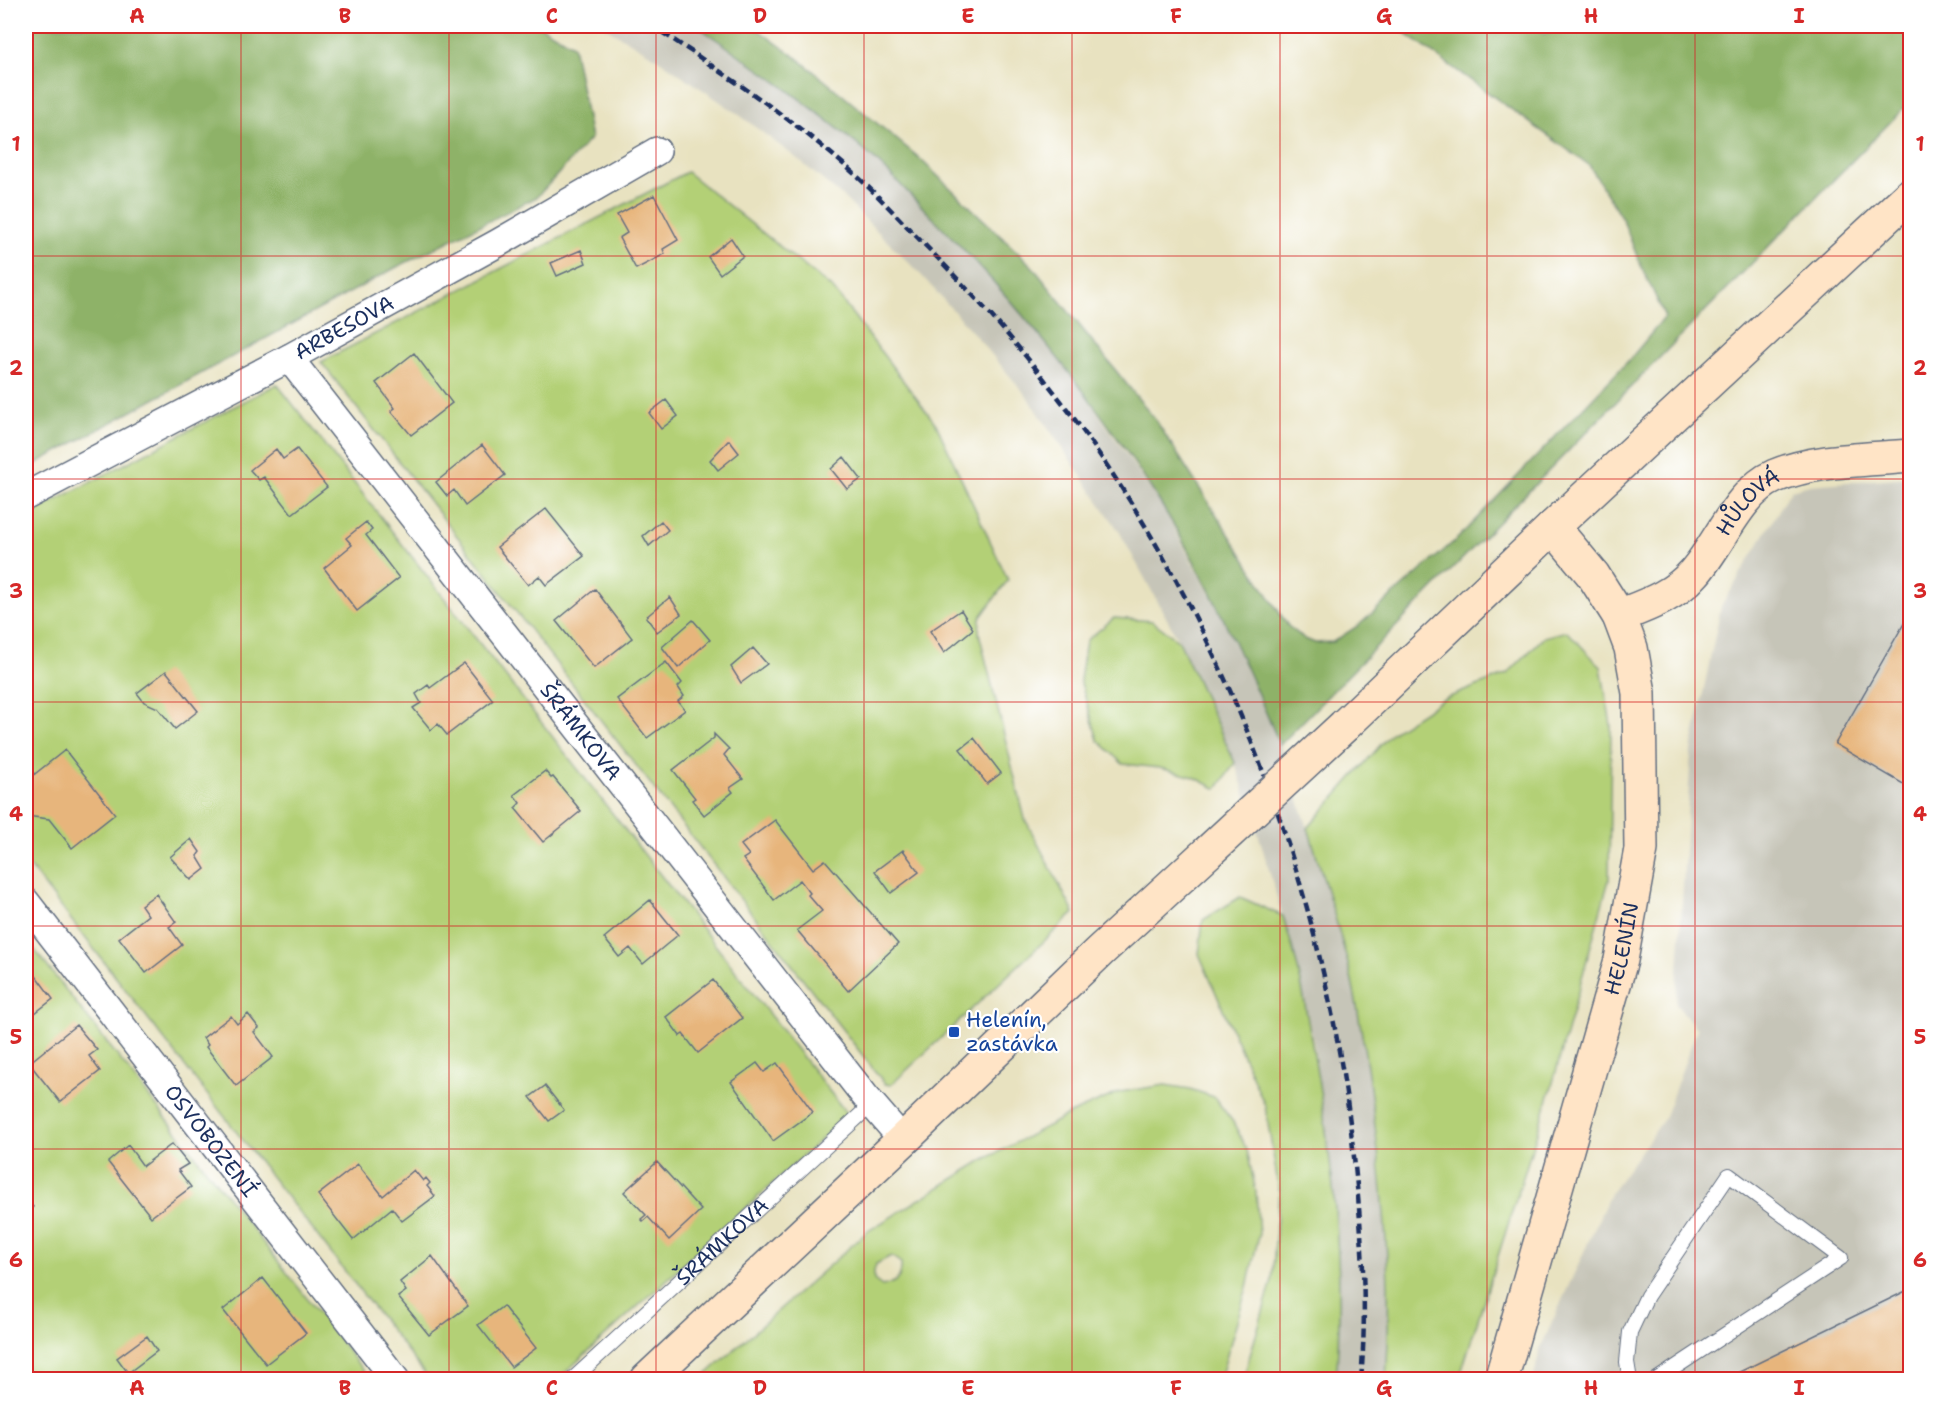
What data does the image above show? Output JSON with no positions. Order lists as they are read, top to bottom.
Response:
{
  "streets": {
    "main road": ["HŮLOVÁ", "HELENÍN"],
    "street": ["ARBESOVA", "ŠRÁMKOVA", "OSVOBOZENÍ"]
  },
  "crossings": [
    ["ARBESOVA", "ŠRÁMKOVA"],
    ["HŮLOVÁ", "HELENÍN"]
  ],
  "places": {
    "transit": ["Helenín, zastávka"]
  },
  "grid": {
    "columns": [
      "A",
      "B",
      "C",
      "D",
      "E",
      "F",
      "G",
      "H",
      "I"
    ],
    "rows": [
      "1",
      "2",
      "3",
      "4",
      "5",
      "6"
    ]
  }
}
